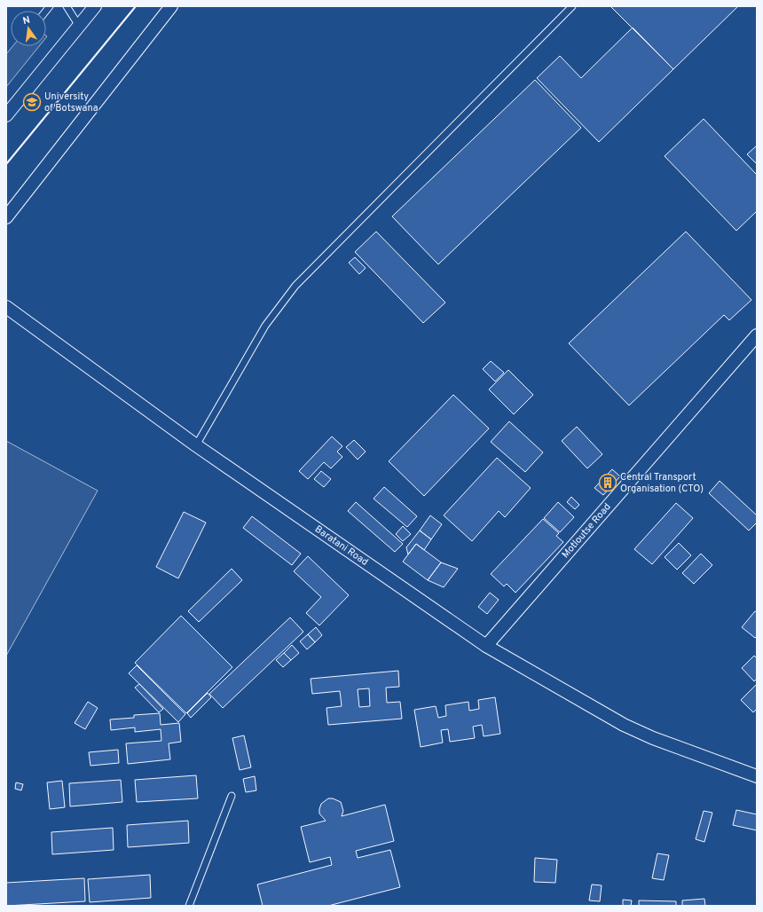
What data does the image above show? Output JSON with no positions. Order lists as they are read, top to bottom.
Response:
{
  "streets": {
    "street": ["Motloutse Road", "Baratani Road"]
  },
  "crossings": [
    ["Motloutse Road", "Baratani Road"]
  ],
  "places": {
    "school or university": ["University of Botswana"],
    "building": ["Central Transport Organisation (CTO)"]
  },
  "north": "top"
}
